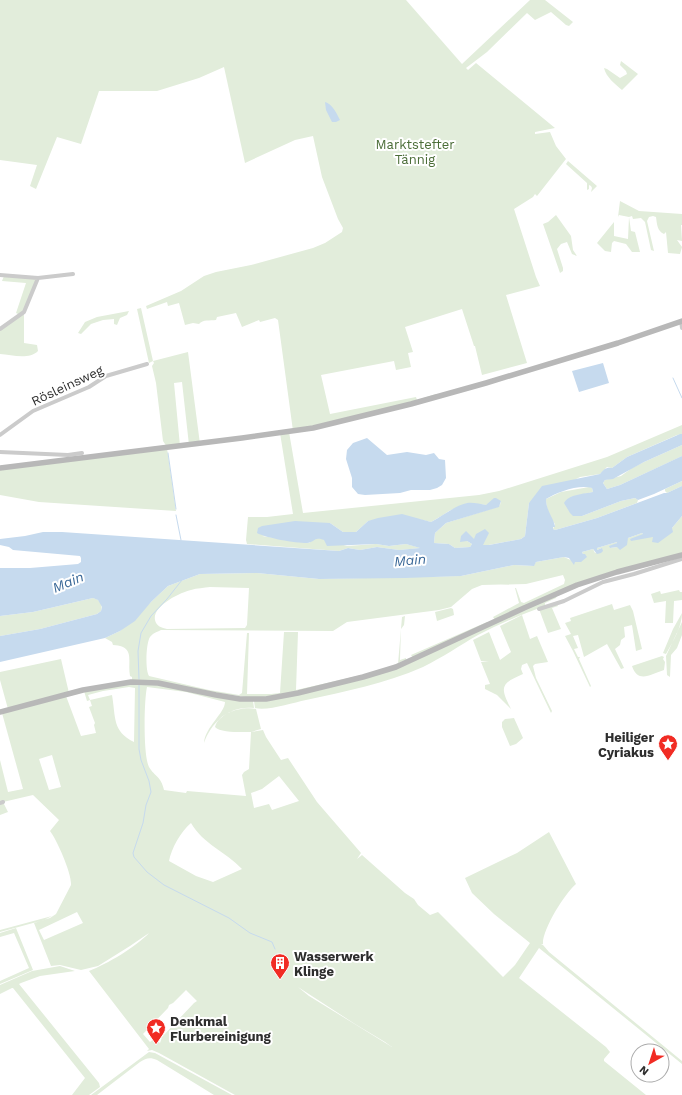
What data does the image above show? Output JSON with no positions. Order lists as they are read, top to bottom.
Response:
{
  "streets": {
    "street": ["Rösleinsweg"]
  },
  "water": ["Main"],
  "parks": ["Marktstefter Tännig"],
  "places": {
    "place": ["Heiliger Cyriakus", "Denkmal Flurbereinigung"],
    "building": ["Wasserwerk Klinge"]
  },
  "north": "bottom left"
}
